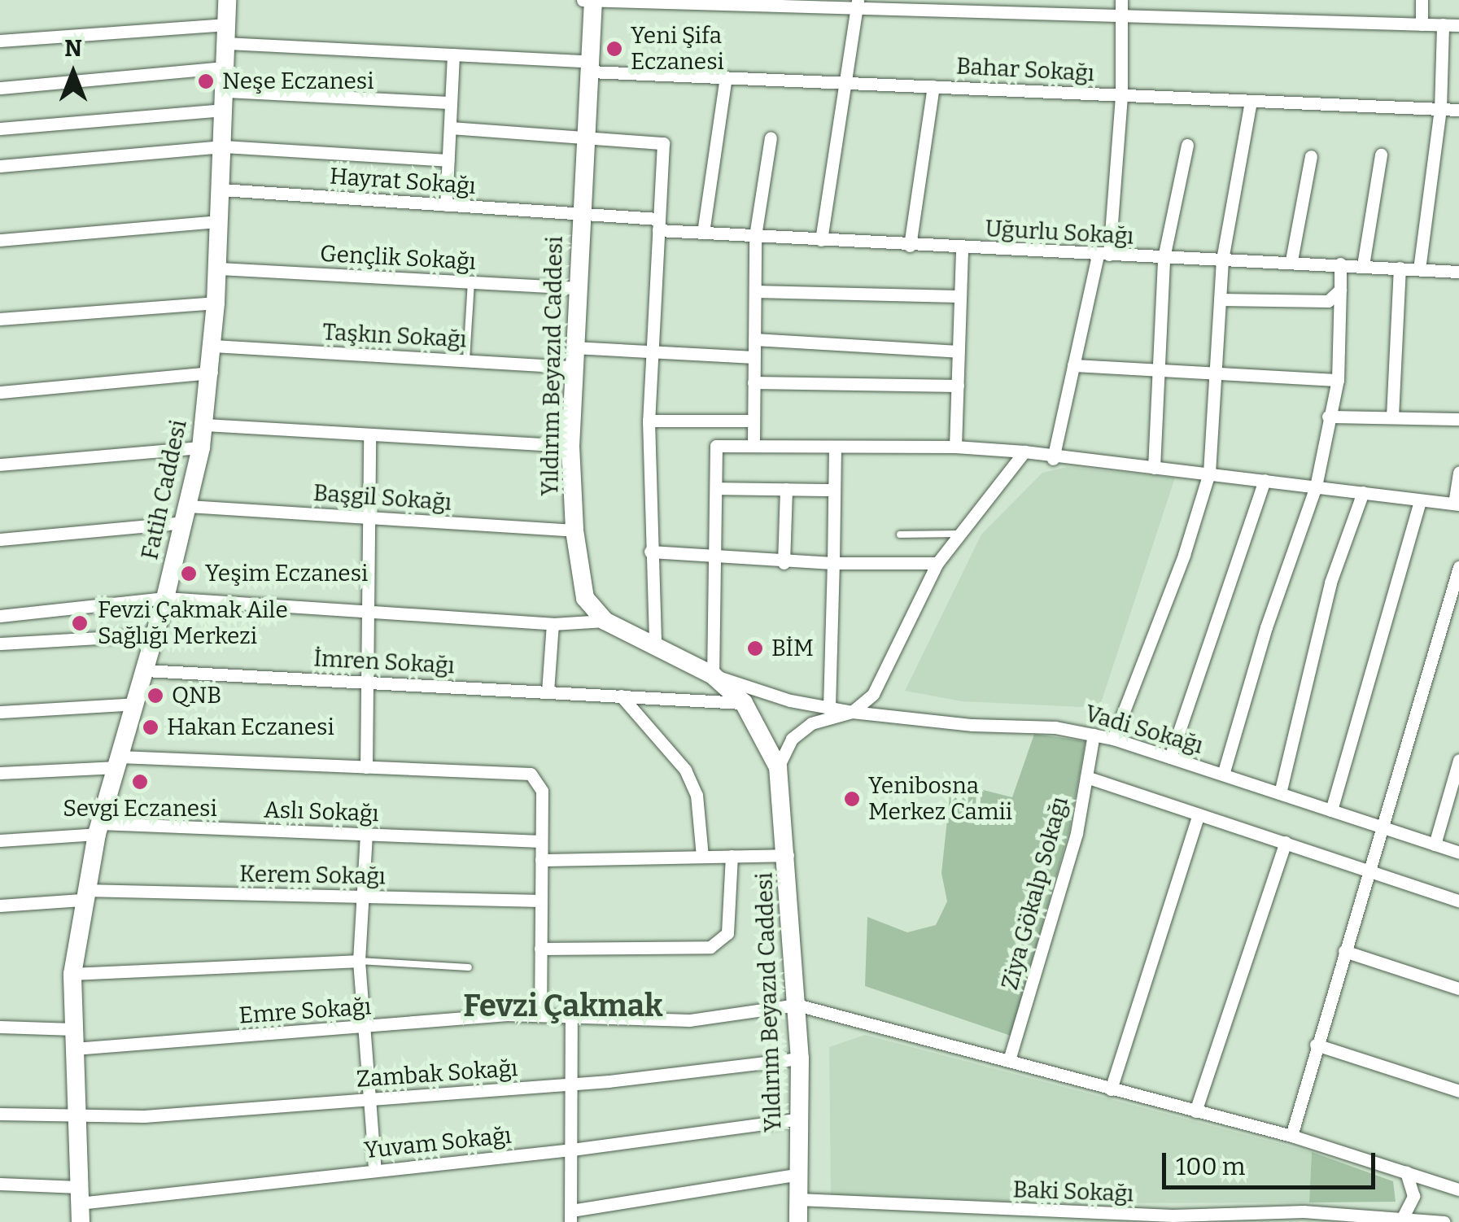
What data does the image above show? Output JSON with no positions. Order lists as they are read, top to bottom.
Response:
{
  "streets": {
    "main road": ["Yıldırım Beyazıd Caddesi", "Fatih Caddesi"],
    "street": [
      "Bahar Sokağı",
      "Hayrat Sokağı",
      "Uğurlu Sokağı",
      "Gençlik Sokağı",
      "Taşkın Sokağı",
      "Başgil Sokağı",
      "İmren Sokağı",
      "Vadi Sokağı",
      "Aslı Sokağı",
      "Kerem Sokağı",
      "Ziya Gökalp Sokağı",
      "Emre Sokağı",
      "Zambak Sokağı",
      "Yuvam Sokağı",
      "Baki Sokağı"
    ]
  },
  "crossings": [
    ["Bahar Sokağı", "Yıldırım Beyazıd Caddesi"],
    ["Bahar Sokağı", "Fatih Caddesi"],
    ["Hayrat Sokağı", "Uğurlu Sokağı"],
    ["Hayrat Sokağı", "Yıldırım Beyazıd Caddesi"],
    ["Hayrat Sokağı", "Fatih Caddesi"],
    ["Uğurlu Sokağı", "Yıldırım Beyazıd Caddesi"],
    ["Gençlik Sokağı", "Yıldırım Beyazıd Caddesi"],
    ["Gençlik Sokağı", "Fatih Caddesi"],
    ["Taşkın Sokağı", "Yıldırım Beyazıd Caddesi"],
    ["Taşkın Sokağı", "Fatih Caddesi"],
    ["Yıldırım Beyazıd Caddesi", "Başgil Sokağı"],
    ["Yıldırım Beyazıd Caddesi", "İmren Sokağı"],
    ["Yıldırım Beyazıd Caddesi", "Vadi Sokağı"],
    ["Yıldırım Beyazıd Caddesi", "Emre Sokağı"],
    ["Yıldırım Beyazıd Caddesi", "Zambak Sokağı"],
    ["Yıldırım Beyazıd Caddesi", "Yuvam Sokağı"],
    ["Yıldırım Beyazıd Caddesi", "Baki Sokağı"],
    ["Fatih Caddesi", "Başgil Sokağı"],
    ["Fatih Caddesi", "İmren Sokağı"],
    ["Fatih Caddesi", "Aslı Sokağı"],
    ["Fatih Caddesi", "Kerem Sokağı"],
    ["Fatih Caddesi", "Emre Sokağı"],
    ["Fatih Caddesi", "Zambak Sokağı"],
    ["Fatih Caddesi", "Yuvam Sokağı"],
    ["Vadi Sokağı", "Ziya Gökalp Sokağı"]
  ],
  "districts": ["Fevzi Çakmak"],
  "places": [
    "Yeni Şifa Eczanesi",
    "Neşe Eczanesi",
    "Yeşim Eczanesi",
    "Fevzi Çakmak Aile Sağlığı Merkezi",
    "BİM",
    "QNB",
    "Hakan Eczanesi",
    "Sevgi Eczanesi",
    "Yenibosna Merkez Camii"
  ],
  "scale_bar": "100 m",
  "north": "top"
}
